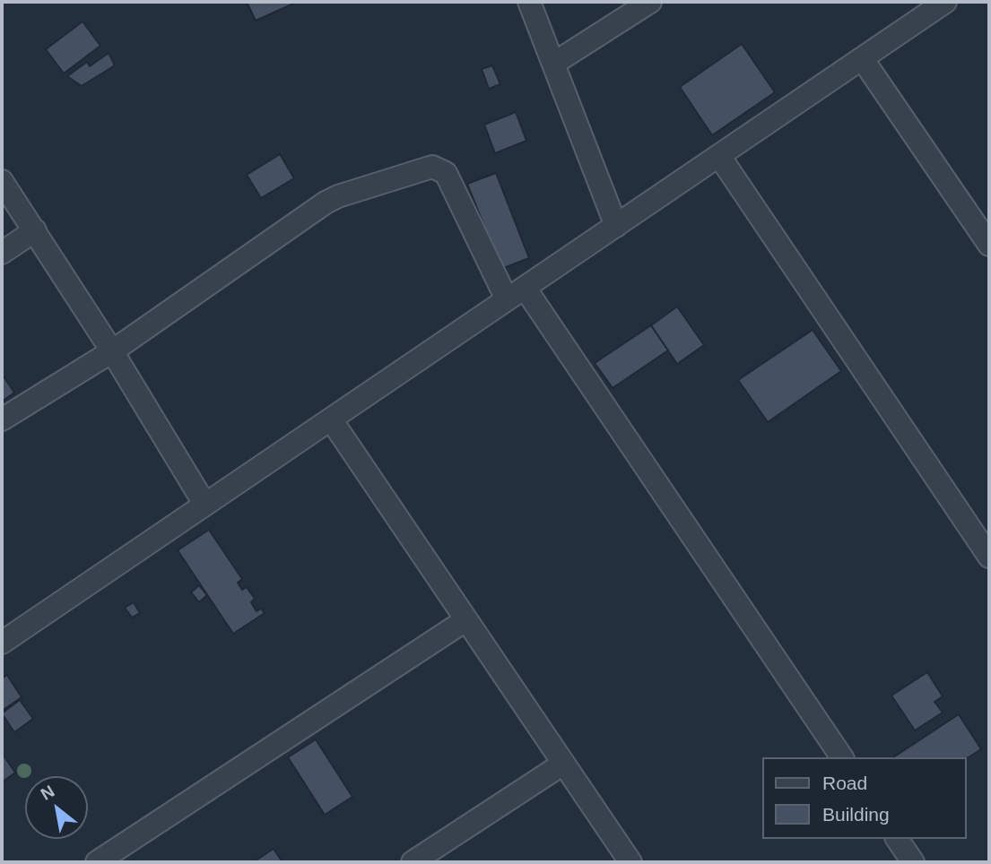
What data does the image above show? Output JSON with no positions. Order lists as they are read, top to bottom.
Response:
{
  "legend": ["Road", "Building"],
  "north": "top left"
}
